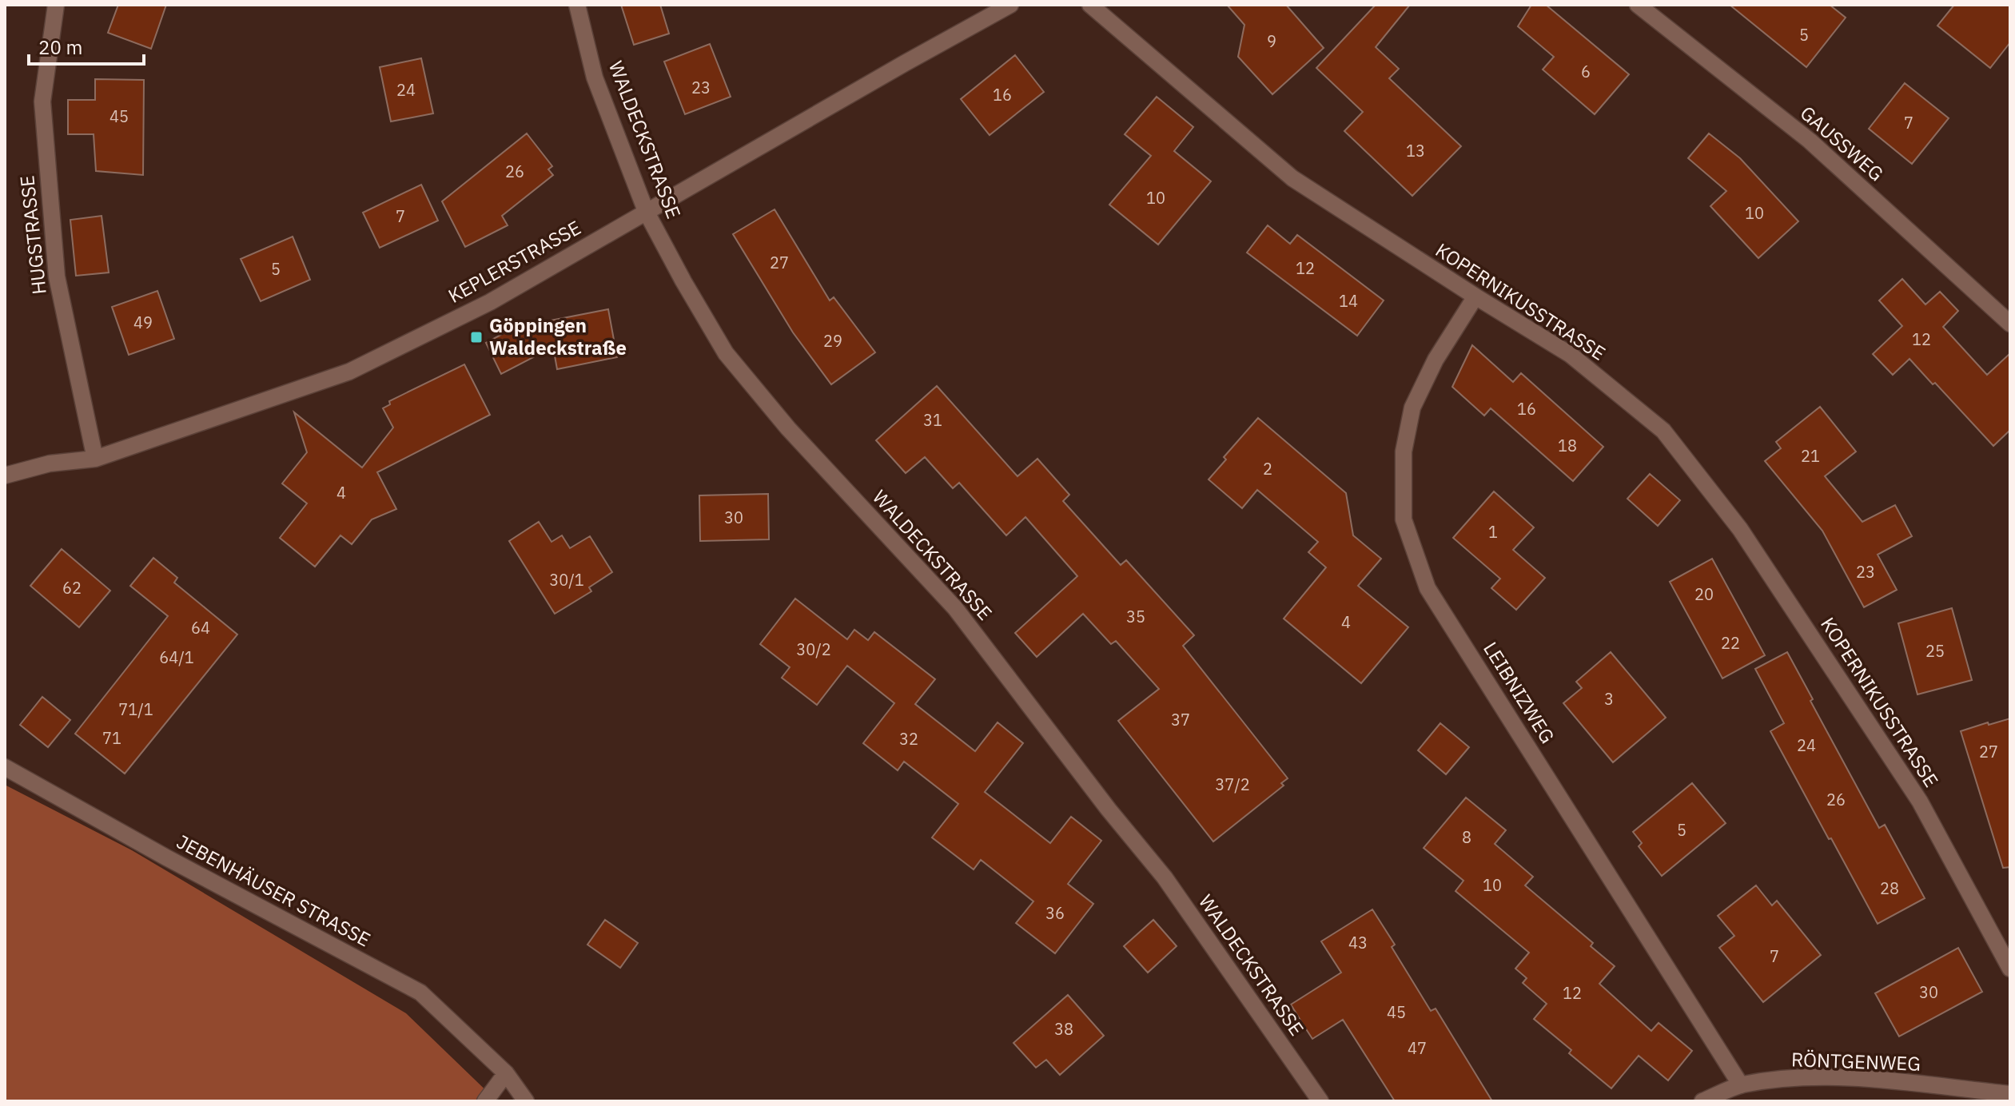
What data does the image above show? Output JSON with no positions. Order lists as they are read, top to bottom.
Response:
{
  "streets": {
    "street": [
      "WALDECKSTRASSE",
      "GAUSSWEG",
      "HUGSTRASSE",
      "KEPLERSTRASSE",
      "KOPERNIKUSSTRASSE",
      "LEIBNIZWEG",
      "JEBENHÄUSER STRASSE",
      "RÖNTGENWEG"
    ]
  },
  "crossings": [
    ["WALDECKSTRASSE", "KEPLERSTRASSE"],
    ["HUGSTRASSE", "KEPLERSTRASSE"],
    ["KOPERNIKUSSTRASSE", "LEIBNIZWEG"],
    ["LEIBNIZWEG", "RÖNTGENWEG"]
  ],
  "places": {
    "transit": ["Göppingen Waldeckstraße"]
  },
  "house_numbers": [
    "5",
    "9",
    "6",
    "23",
    "24",
    "16",
    "45",
    "7",
    "13",
    "26",
    "10",
    "10",
    "7",
    "27",
    "12",
    "5",
    "14",
    "49",
    "12",
    "29",
    "16",
    "31",
    "18",
    "21",
    "2",
    "4",
    "30",
    "1",
    "23",
    "30/1",
    "62",
    "20",
    "35",
    "4",
    "64",
    "22",
    "30/2",
    "25",
    "64/1",
    "3",
    "71/1",
    "37",
    "71",
    "32",
    "24",
    "27",
    "37/2",
    "26",
    "5",
    "8",
    "10",
    "28",
    "36",
    "43",
    "7",
    "30",
    "12",
    "45",
    "38",
    "47"
  ],
  "scale_bar": "20 m"
}
